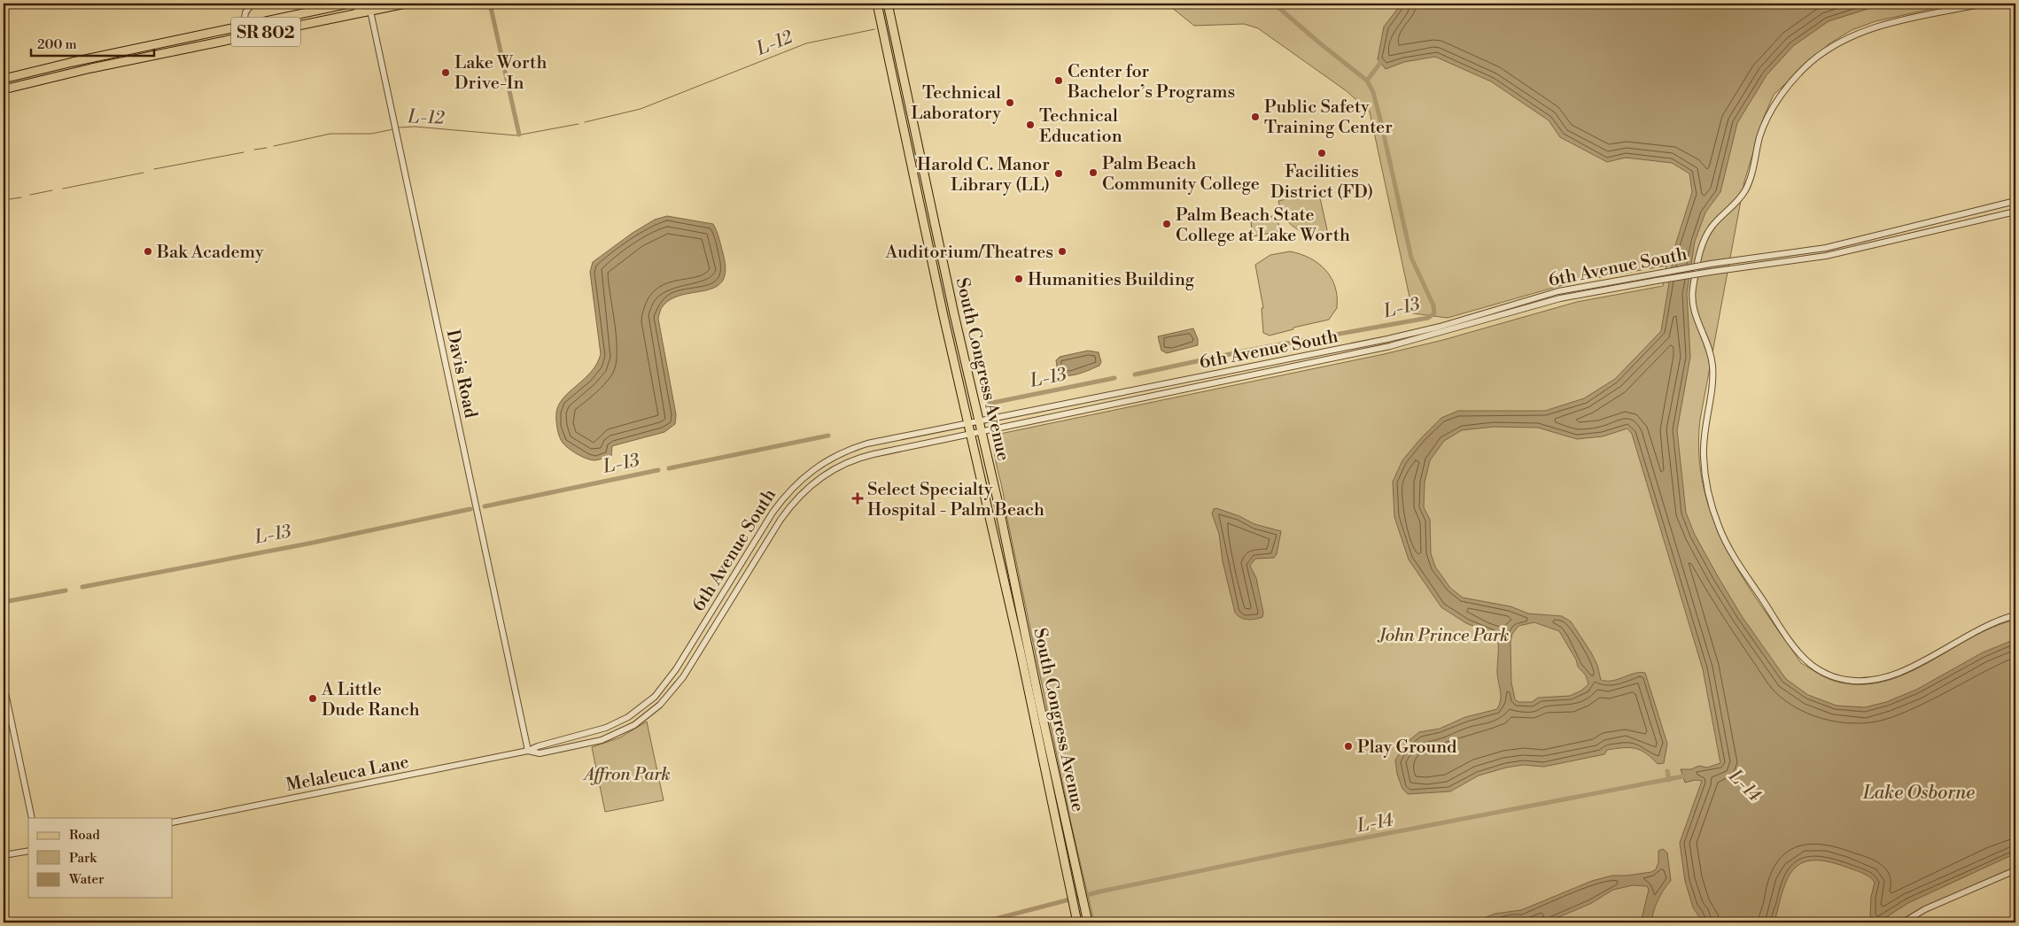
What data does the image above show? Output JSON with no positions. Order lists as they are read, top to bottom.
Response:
{
  "streets": {
    "main road": ["SR 802", "South Congress Avenue"],
    "street": ["6th Avenue South", "Davis Road", "Melaleuca Lane"]
  },
  "crossings": [
    ["SR 802", "Davis Road"],
    ["6th Avenue South", "South Congress Avenue"],
    ["6th Avenue South", "Melaleuca Lane"],
    ["Davis Road", "Melaleuca Lane"]
  ],
  "water": [
    "L-12",
    "L-13",
    "L-14",
    "Lake Osborne"
  ],
  "parks": ["John Prince Park", "Affron Park"],
  "places": {
    "other": [
      "Lake Worth Drive-In",
      "Center for Bachelor’s Programs",
      "Technical Laboratory",
      "Public Safety Training Center",
      "Technical Education",
      "Facilities District (FD)",
      "Palm Beach Community College",
      "Harold C. Manor Library (LL)",
      "Palm Beach State College at Lake Worth",
      "Bak Academy",
      "Auditorium/Theatres",
      "Humanities Building",
      "A Little Dude Ranch",
      "Play Ground"
    ],
    "health": ["Select Specialty Hospital - Palm Beach"]
  },
  "legend": ["Road", "Park", "Water"],
  "scale_bar": "200 m"
}
